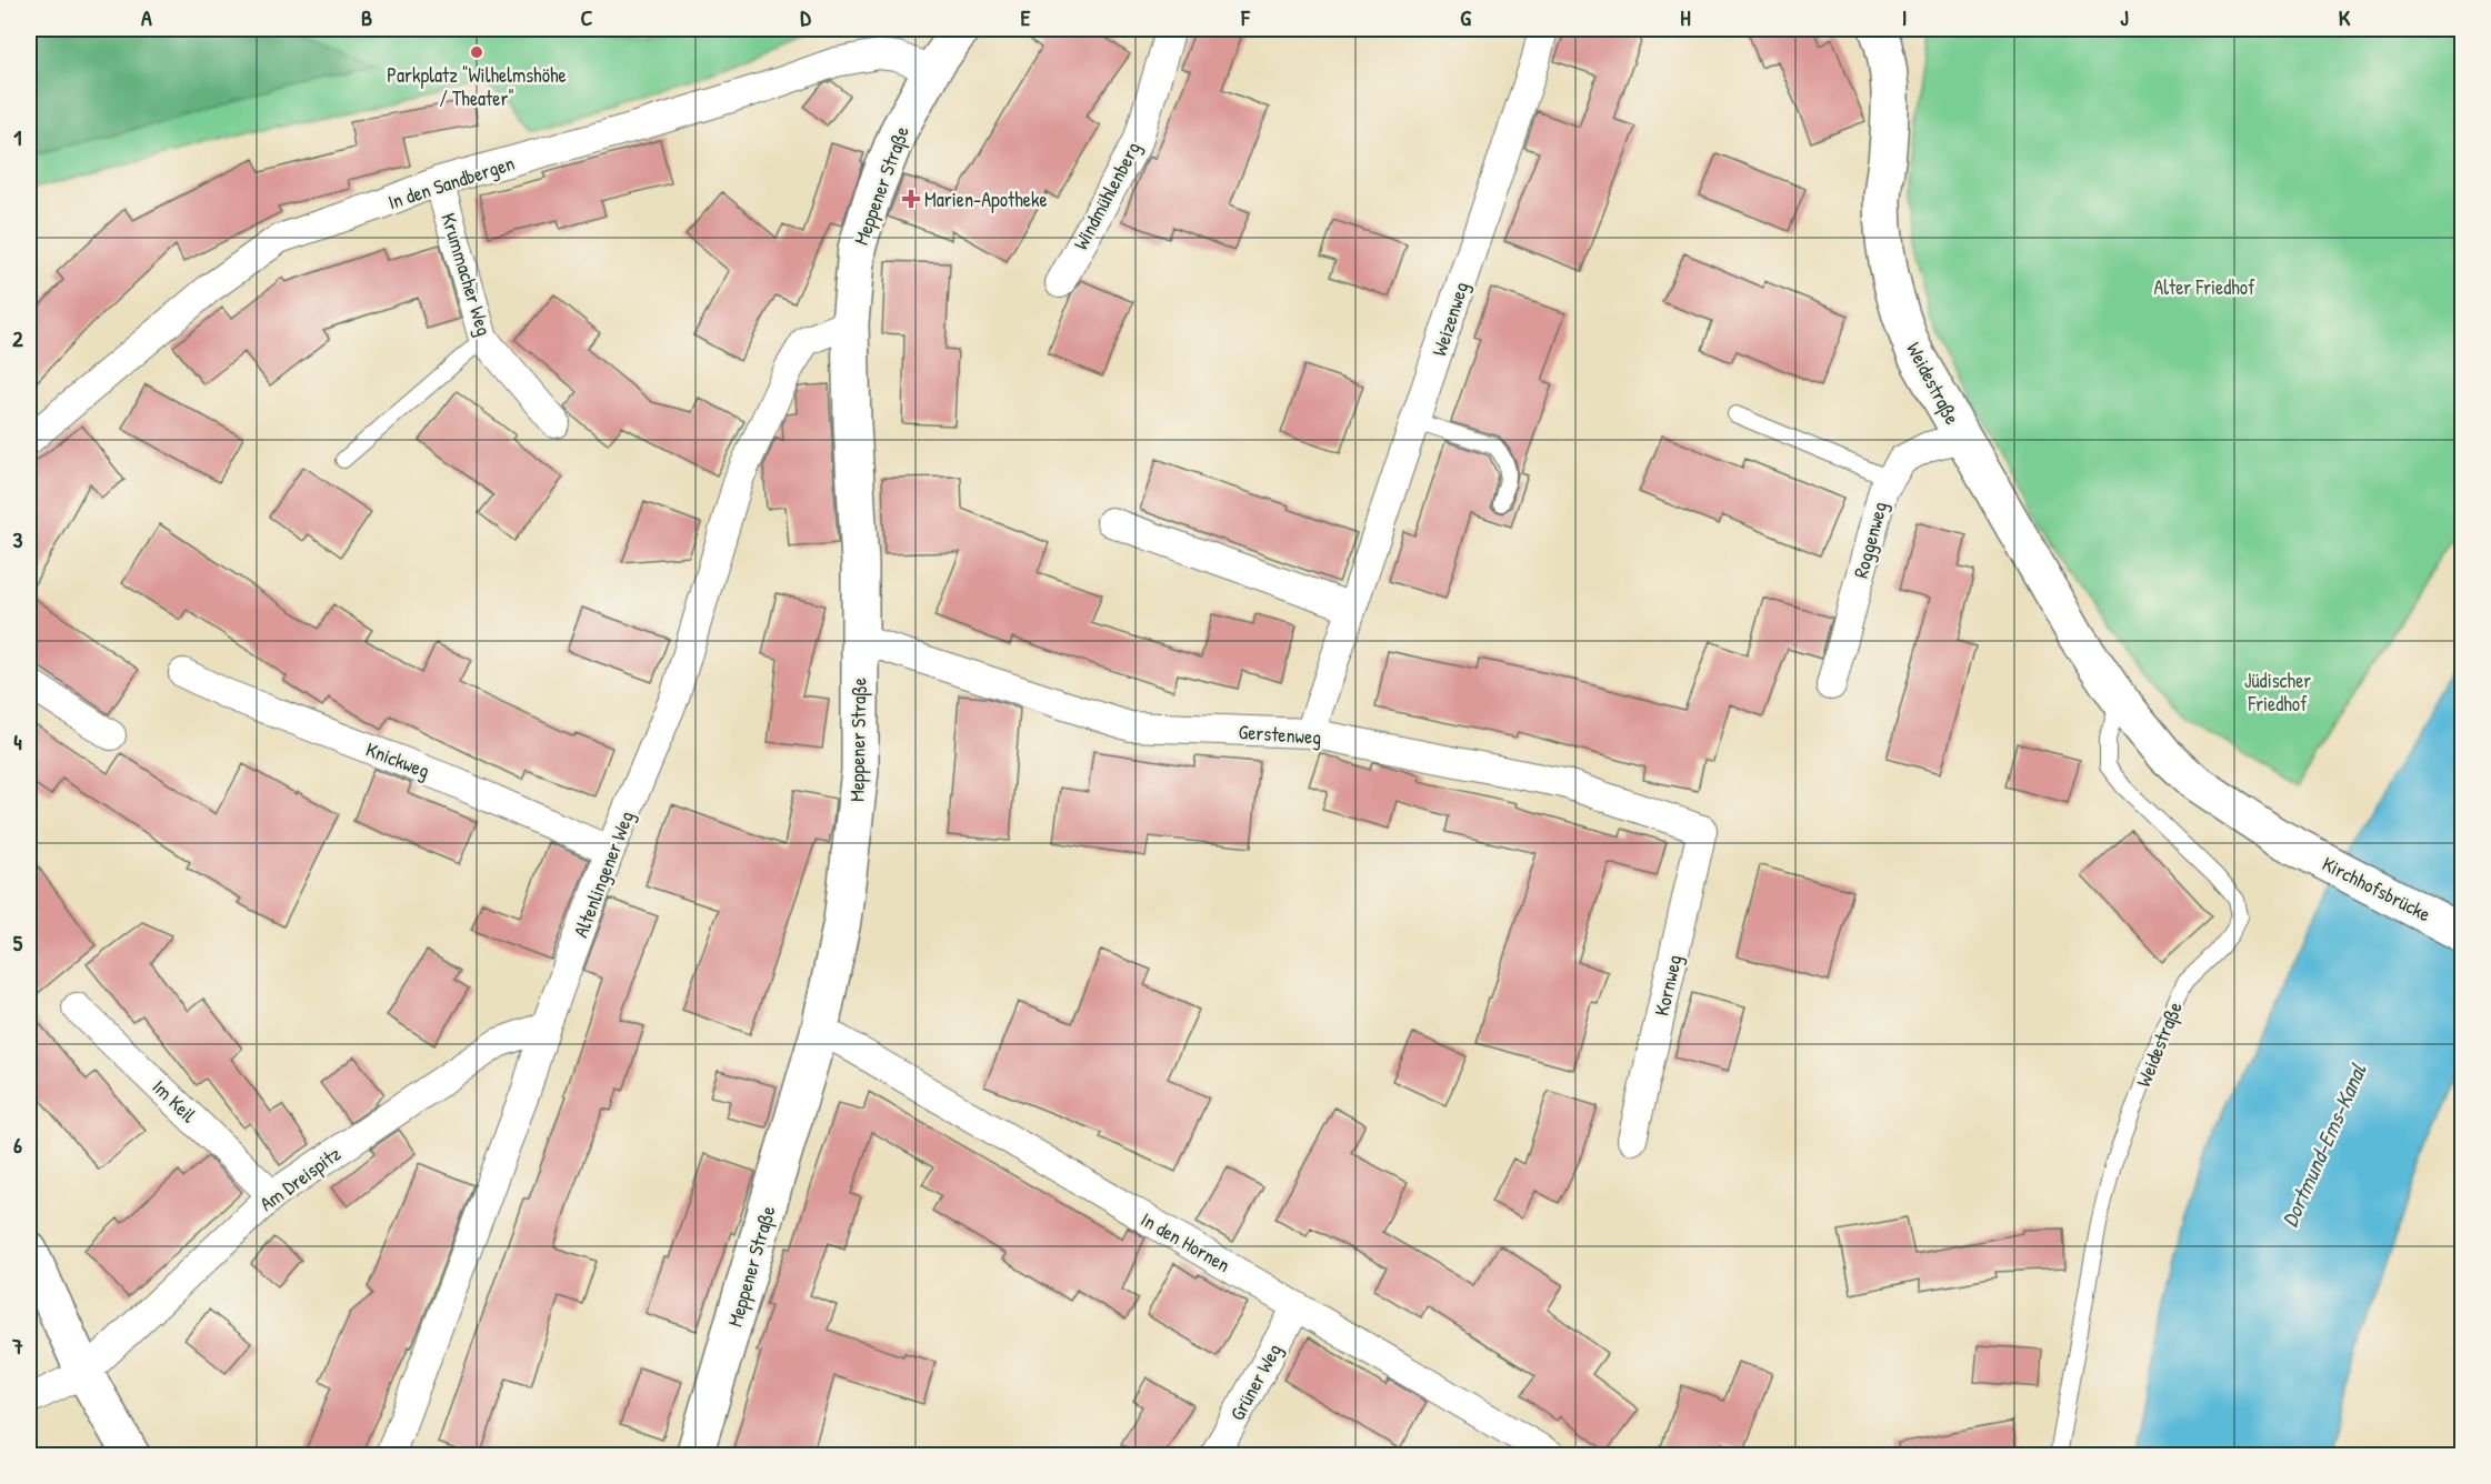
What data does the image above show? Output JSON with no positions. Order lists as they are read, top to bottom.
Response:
{
  "streets": {
    "main road": ["Meppener Straße", "Weidestraße", "Kirchhofsbrücke"],
    "street": [
      "In den Sandbergen",
      "Windmühlenberg",
      "Krummacher Weg",
      "Weizenweg",
      "Roggenweg",
      "Gerstenweg",
      "Knickweg",
      "Altenlingener Weg",
      "Kornweg",
      "Im Keil",
      "Am Dreispitz",
      "In den Hornen",
      "Grüner Weg"
    ]
  },
  "crossings": [
    ["In den Sandbergen", "Meppener Straße"],
    ["In den Sandbergen", "Krummacher Weg"],
    ["Meppener Straße", "Gerstenweg"],
    ["Meppener Straße", "Altenlingener Weg"],
    ["Meppener Straße", "In den Hornen"],
    ["Weizenweg", "Gerstenweg"],
    ["Weidestraße", "Roggenweg"],
    ["Weidestraße", "Kirchhofsbrücke"],
    ["Gerstenweg", "Kornweg"],
    ["Knickweg", "Altenlingener Weg"],
    ["Altenlingener Weg", "Am Dreispitz"],
    ["Im Keil", "Am Dreispitz"],
    ["In den Hornen", "Grüner Weg"]
  ],
  "water": ["Dortmund-Ems-Kanal"],
  "parks": ["Alter Friedhof", "Jüdischer Friedhof"],
  "places": {
    "other": ["Parkplatz \"Wilhelmshöhe / Theater\""],
    "health": ["Marien-Apotheke"]
  },
  "grid": {
    "columns": [
      "A",
      "B",
      "C",
      "D",
      "E",
      "F",
      "G",
      "H",
      "I",
      "J",
      "K"
    ],
    "rows": [
      "1",
      "2",
      "3",
      "4",
      "5",
      "6",
      "7"
    ]
  }
}
